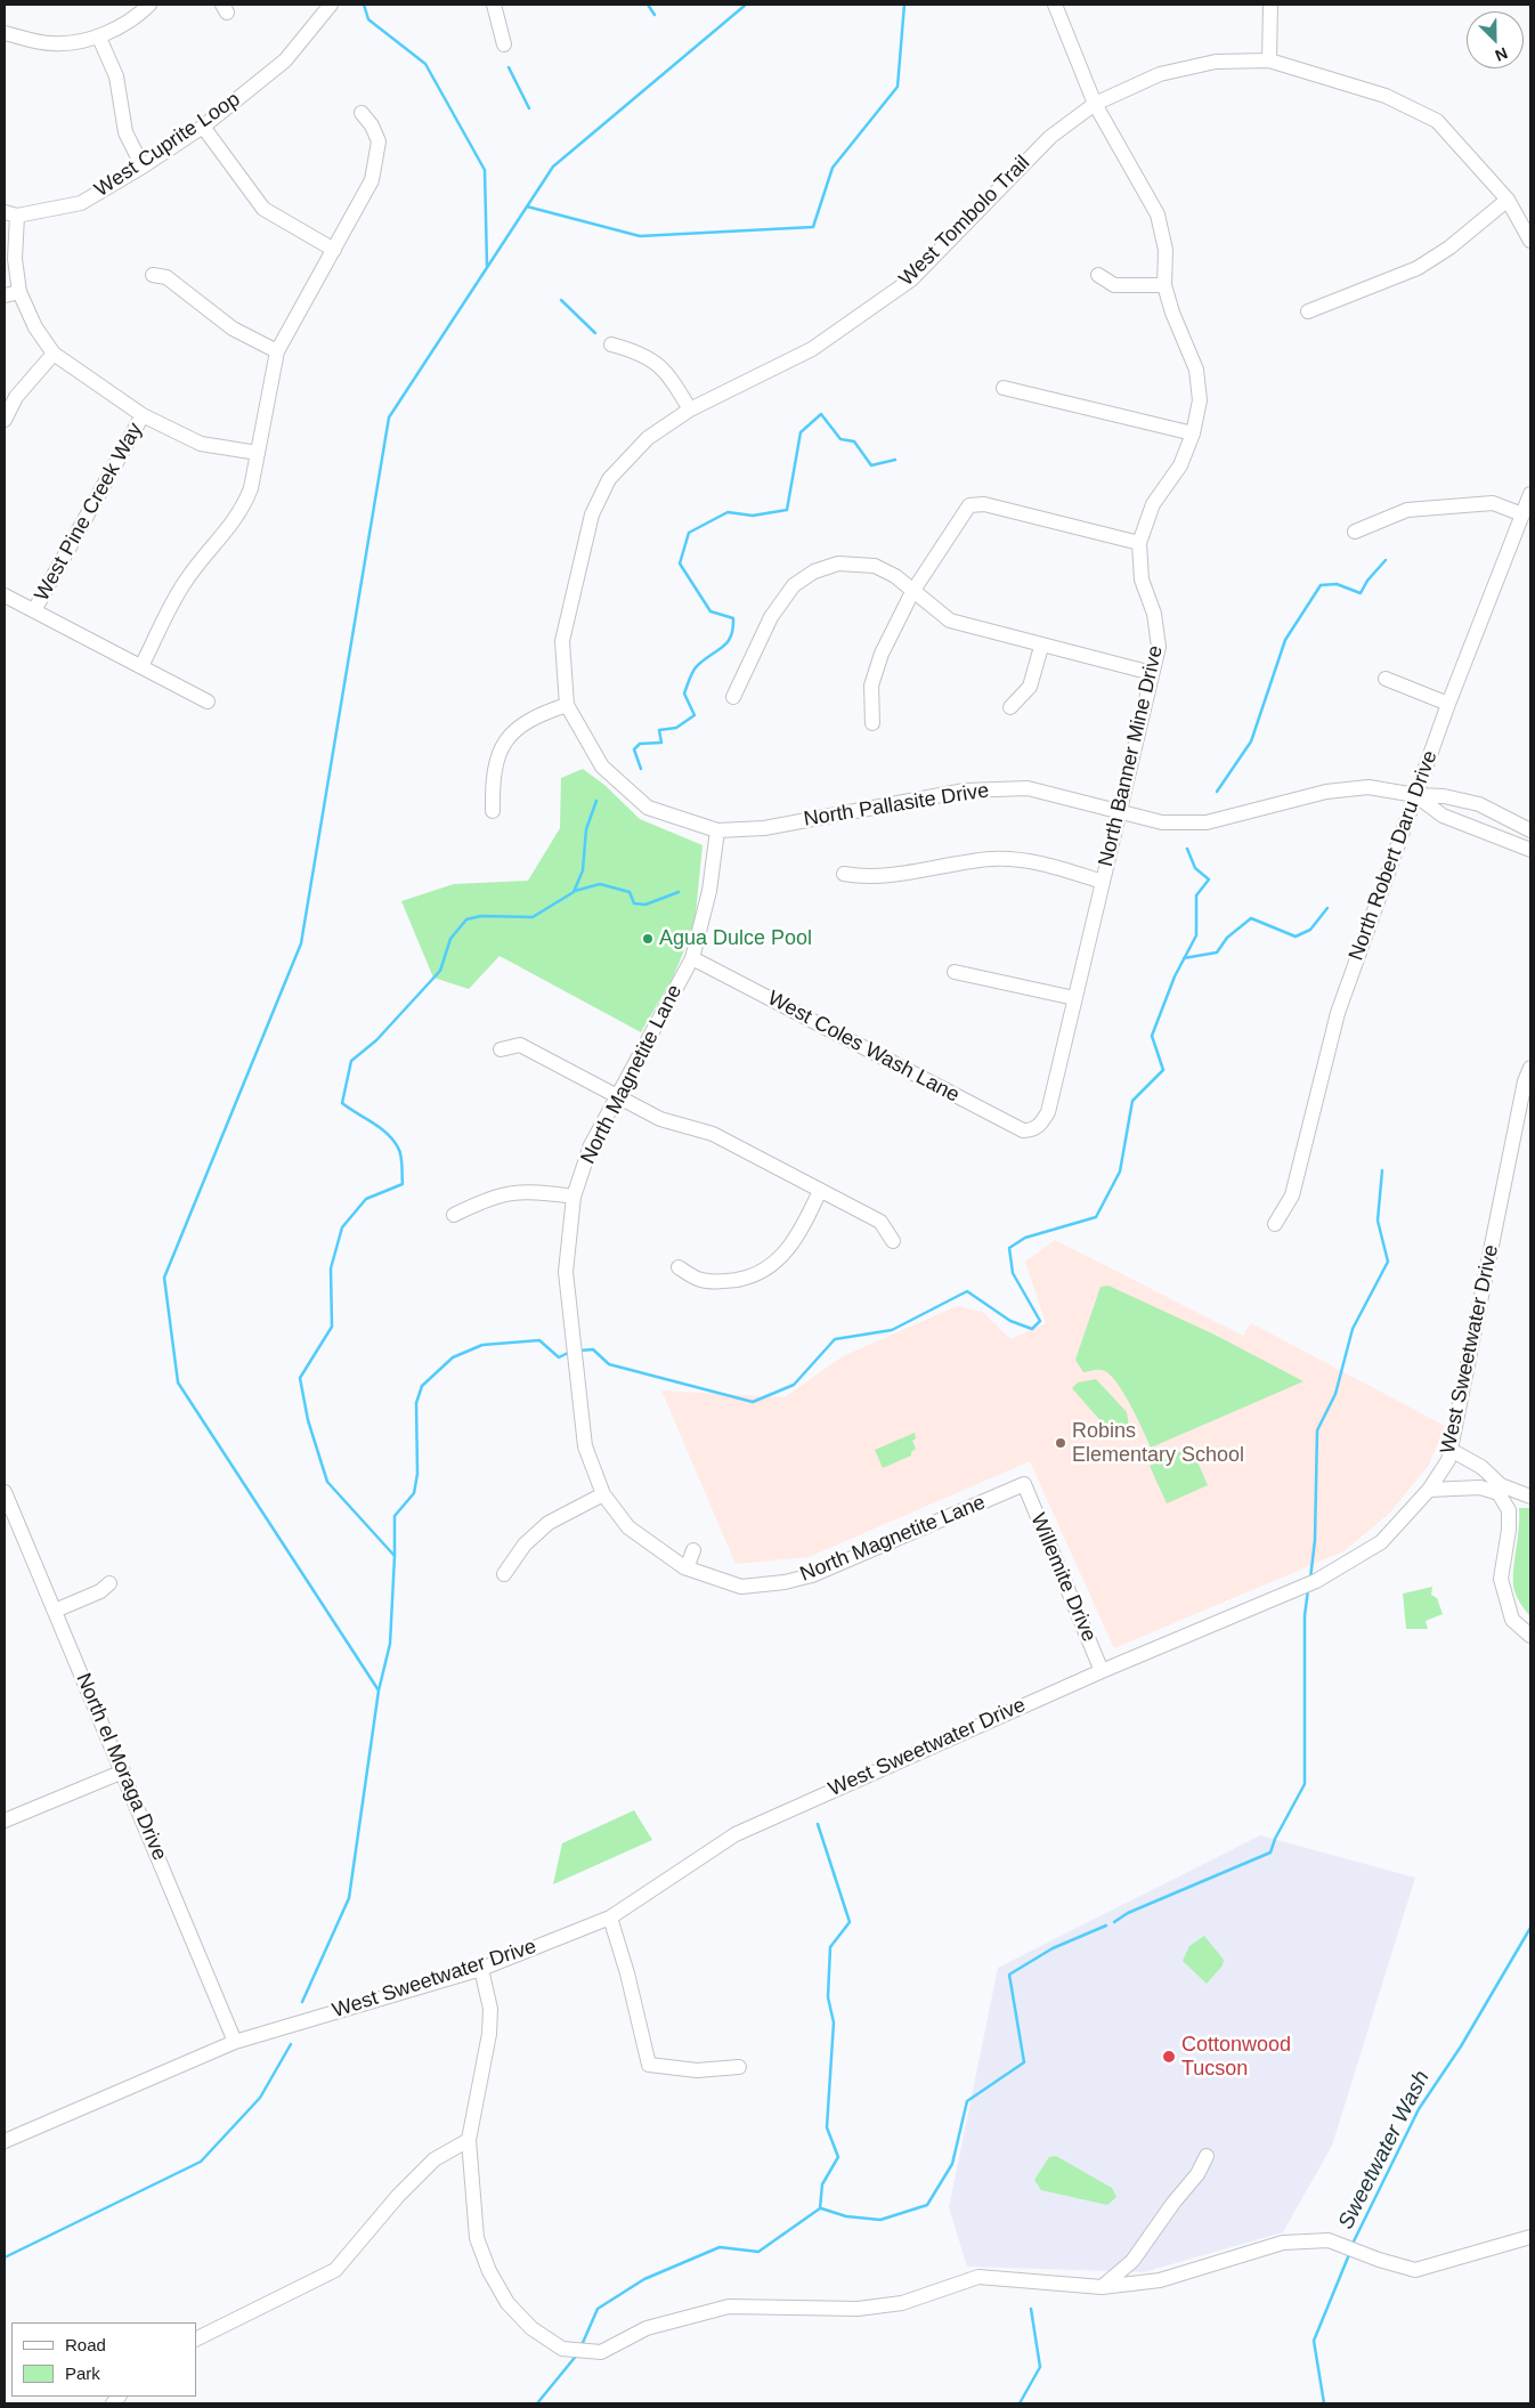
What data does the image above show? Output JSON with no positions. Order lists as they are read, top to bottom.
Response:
{
  "streets": {
    "street": [
      "West Cuprite Loop",
      "West Tombolo Trail",
      "West Pine Creek Way",
      "North Banner Mine Drive",
      "North Pallasite Drive",
      "North Robert Daru Drive",
      "West Coles Wash Lane",
      "North Magnetite Lane",
      "West Sweetwater Drive",
      "Willemite Drive",
      "North el Moraga Drive"
    ]
  },
  "crossings": [
    ["West Tombolo Trail", "North Banner Mine Drive"],
    ["West Tombolo Trail", "North Pallasite Drive"],
    ["West Tombolo Trail", "North Magnetite Lane"],
    ["North Banner Mine Drive", "North Pallasite Drive"],
    ["North Banner Mine Drive", "West Coles Wash Lane"],
    ["North Pallasite Drive", "North Robert Daru Drive"],
    ["North Pallasite Drive", "North Magnetite Lane"],
    ["West Coles Wash Lane", "North Magnetite Lane"],
    ["North Magnetite Lane", "Willemite Drive"],
    ["West Sweetwater Drive", "Willemite Drive"],
    ["West Sweetwater Drive", "North el Moraga Drive"]
  ],
  "water": ["Sweetwater Wash"],
  "places": ["Agua Dulce Pool", "Robins Elementary School", "Cottonwood Tucson"],
  "legend": ["Road", "Park"],
  "north": "bottom right"
}
